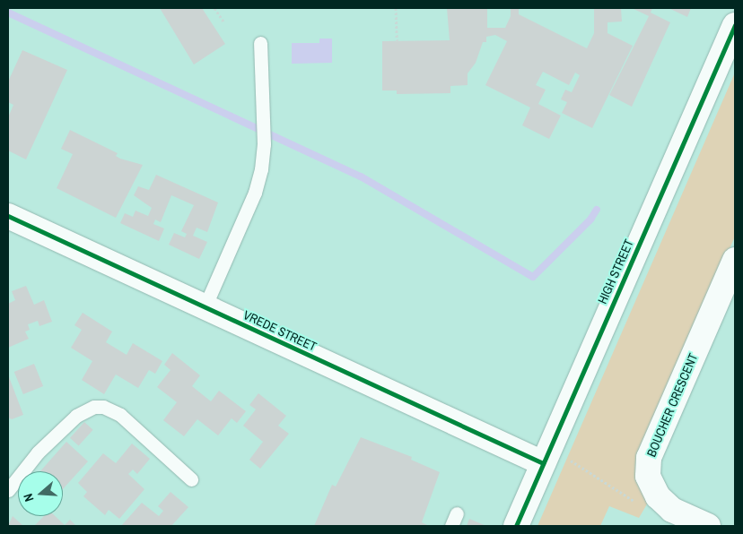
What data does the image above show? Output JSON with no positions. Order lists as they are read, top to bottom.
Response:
{
  "streets": {
    "street": ["HIGH STREET", "VREDE STREET", "BOUCHER CRESCENT"]
  },
  "crossings": [
    ["HIGH STREET", "VREDE STREET"]
  ],
  "north": "left"
}
